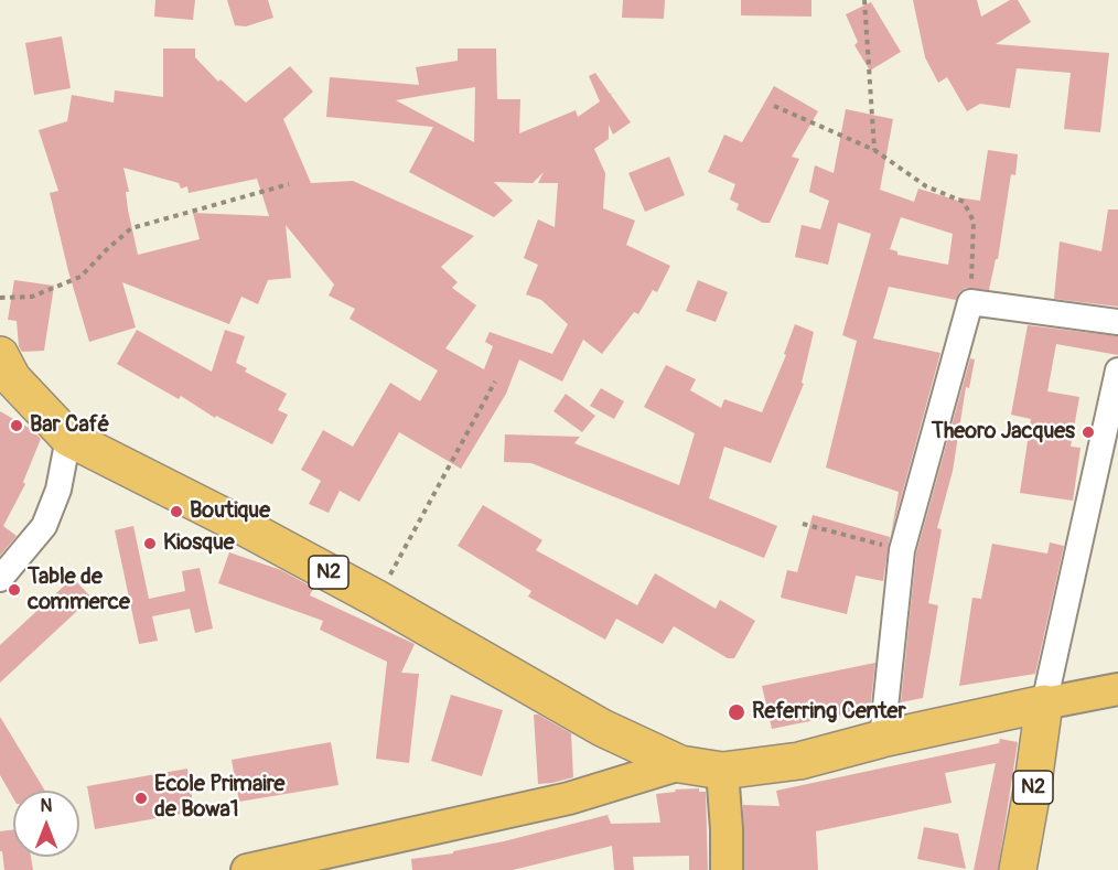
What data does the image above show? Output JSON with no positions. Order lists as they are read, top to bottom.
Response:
{
  "streets": {
    "highway": ["N2"]
  },
  "places": [
    "Bar Café",
    "Theoro Jacques",
    "Boutique",
    "Kiosque",
    "Table de commerce",
    "Referring Center",
    "Ecole Primaire de Bowa1"
  ],
  "north": "top"
}
